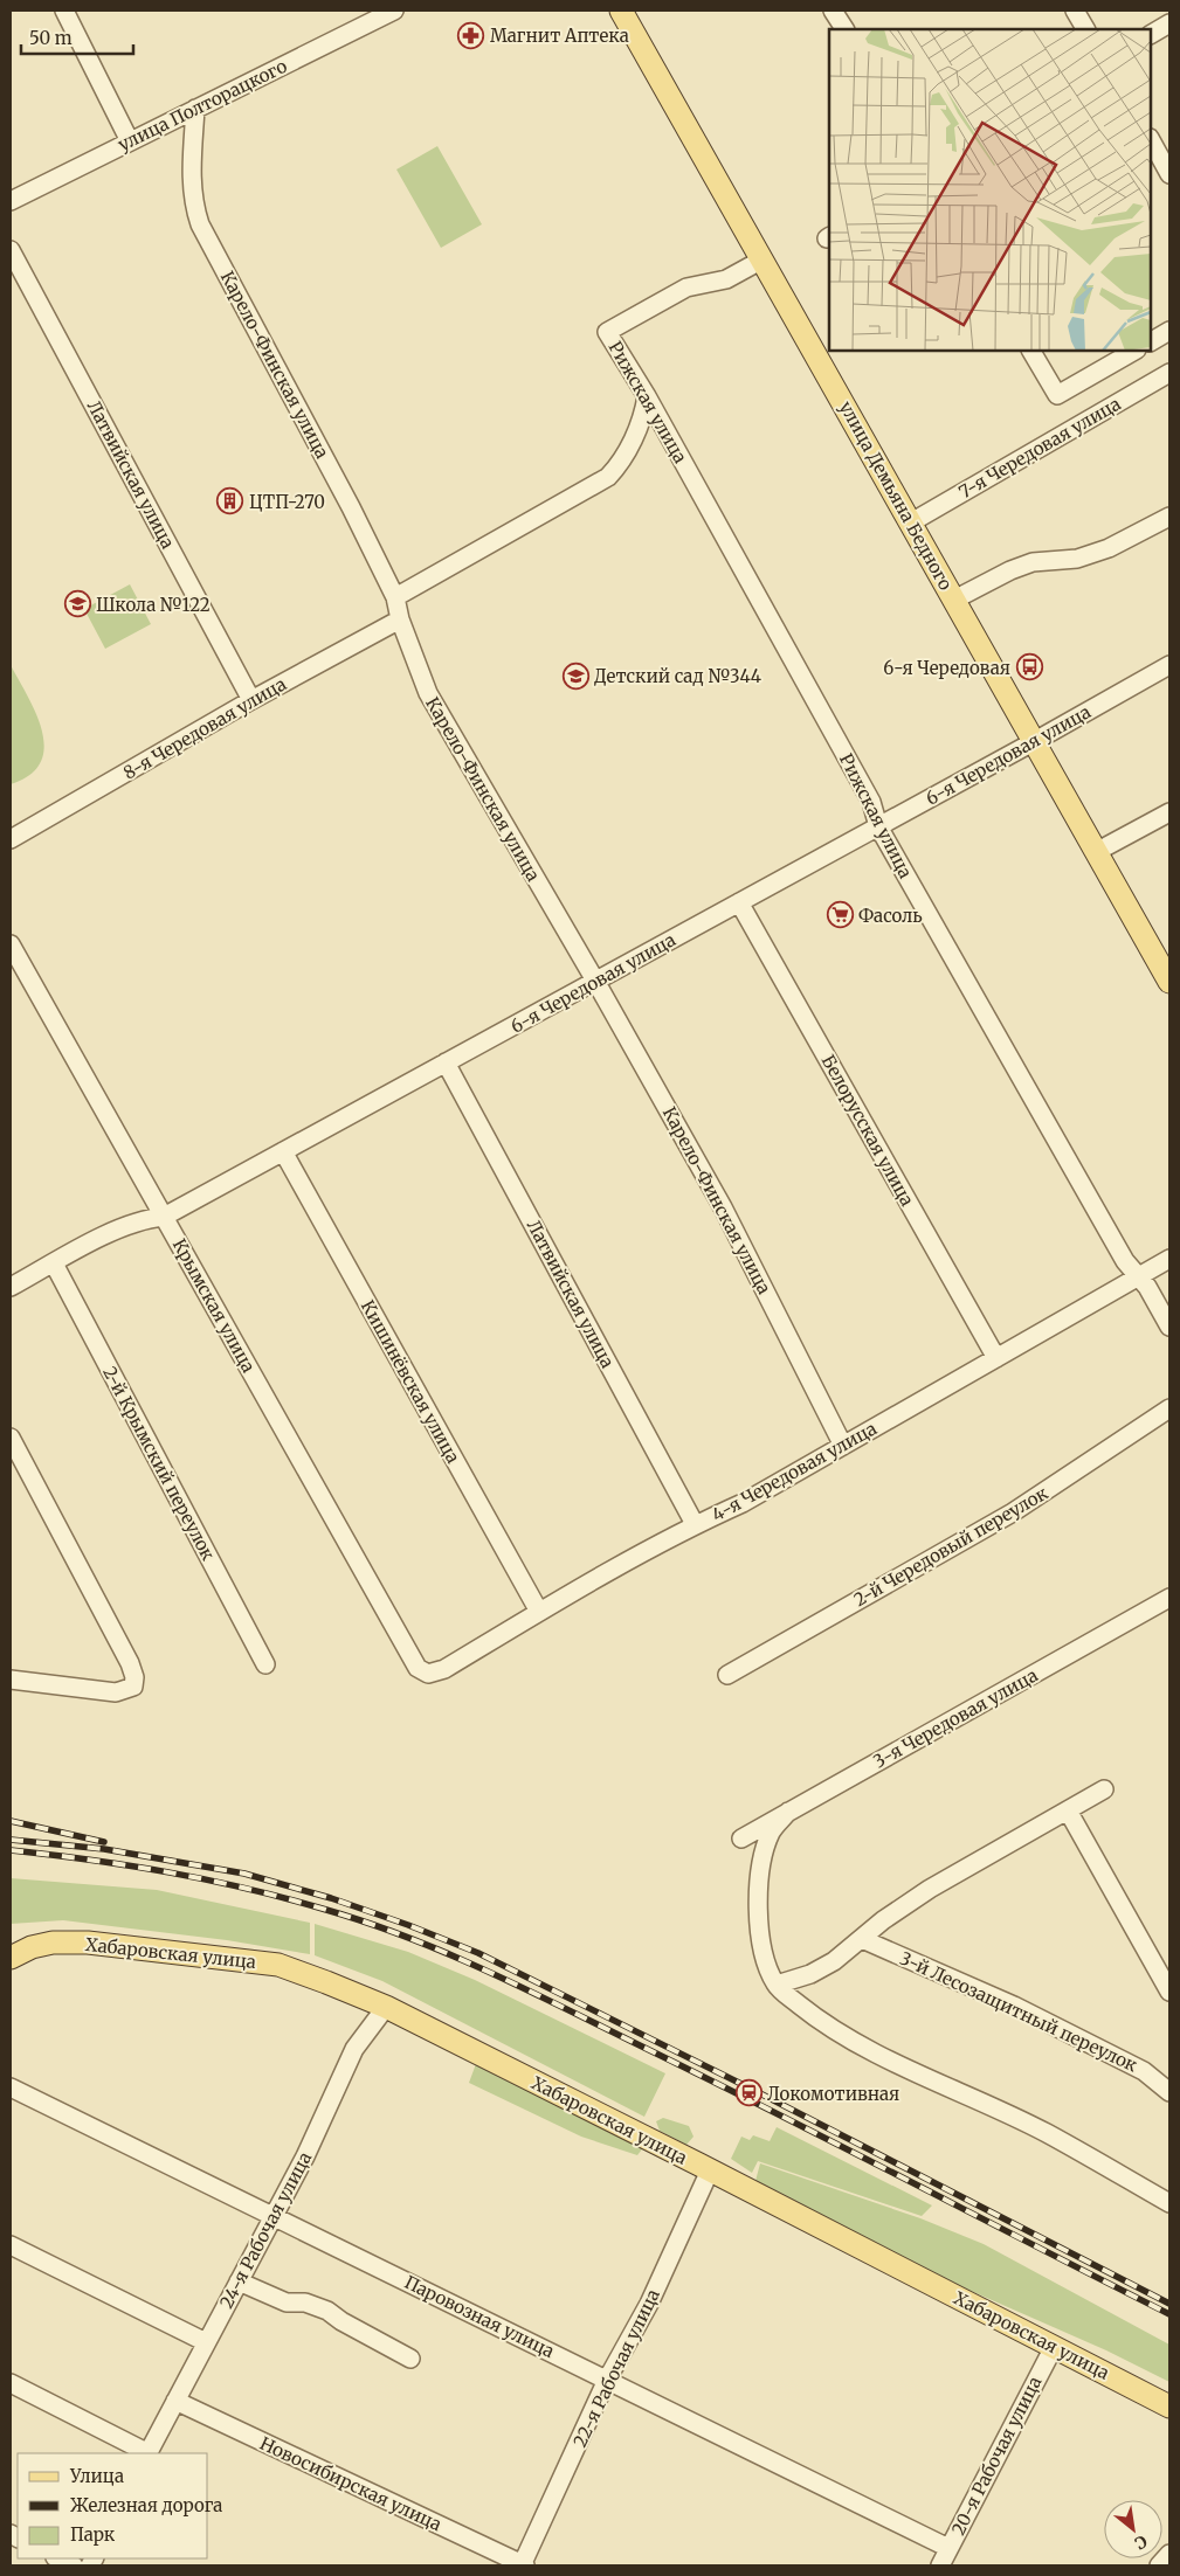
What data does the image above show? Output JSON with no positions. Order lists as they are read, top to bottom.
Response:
{
  "streets": {
    "main road": ["улица Демьяна Бедного", "Хабаровская улица"],
    "street": [
      "улица Полторацкого",
      "Карело-Финская улица",
      "Рижская улица",
      "7-я Чередовая улица",
      "Латвийская улица",
      "8-я Чередовая улица",
      "6-я Чередовая улица",
      "Белорусская улица",
      "Крымская улица",
      "Кишинёвская улица",
      "2-й Крымский переулок",
      "4-я Чередовая улица",
      "2-й Чередовый переулок",
      "3-я Чередовая улица",
      "3-й Лесозащитный переулок",
      "24-я Рабочая улица",
      "Паровозная улица",
      "22-я Рабочая улица",
      "20-я Рабочая улица",
      "Новосибирская улица"
    ]
  },
  "crossings": [
    ["улица Полторацкого", "Карело-Финская улица"],
    ["Карело-Финская улица", "8-я Чередовая улица"],
    ["Карело-Финская улица", "6-я Чередовая улица"],
    ["Карело-Финская улица", "4-я Чередовая улица"],
    ["Рижская улица", "улица Демьяна Бедного"],
    ["Рижская улица", "6-я Чередовая улица"],
    ["Рижская улица", "4-я Чередовая улица"],
    ["7-я Чередовая улица", "улица Демьяна Бедного"],
    ["Латвийская улица", "8-я Чередовая улица"],
    ["Латвийская улица", "6-я Чередовая улица"],
    ["Латвийская улица", "4-я Чередовая улица"],
    ["улица Демьяна Бедного", "6-я Чередовая улица"],
    ["6-я Чередовая улица", "Белорусская улица"],
    ["6-я Чередовая улица", "Крымская улица"],
    ["6-я Чередовая улица", "Кишинёвская улица"],
    ["6-я Чередовая улица", "2-й Крымский переулок"],
    ["Белорусская улица", "4-я Чередовая улица"],
    ["Крымская улица", "4-я Чередовая улица"],
    ["Кишинёвская улица", "4-я Чередовая улица"],
    ["Хабаровская улица", "24-я Рабочая улица"],
    ["Хабаровская улица", "22-я Рабочая улица"],
    ["Хабаровская улица", "20-я Рабочая улица"],
    ["24-я Рабочая улица", "Паровозная улица"],
    ["24-я Рабочая улица", "Новосибирская улица"],
    ["Паровозная улица", "22-я Рабочая улица"],
    ["Паровозная улица", "20-я Рабочая улица"],
    ["22-я Рабочая улица", "Новосибирская улица"]
  ],
  "places": {
    "pharmacy": ["Магнит Аптека"],
    "building": ["ЦТП-270"],
    "school or university": ["Школа №122", "Детский сад №344"],
    "bus stop": ["6-я Чередовая"],
    "supermarket": ["Фасоль"],
    "station": ["Локомотивная"]
  },
  "legend": ["Улица", "Железная дорога", "Парк"],
  "scale_bar": "50 m",
  "north": "bottom right"
}
